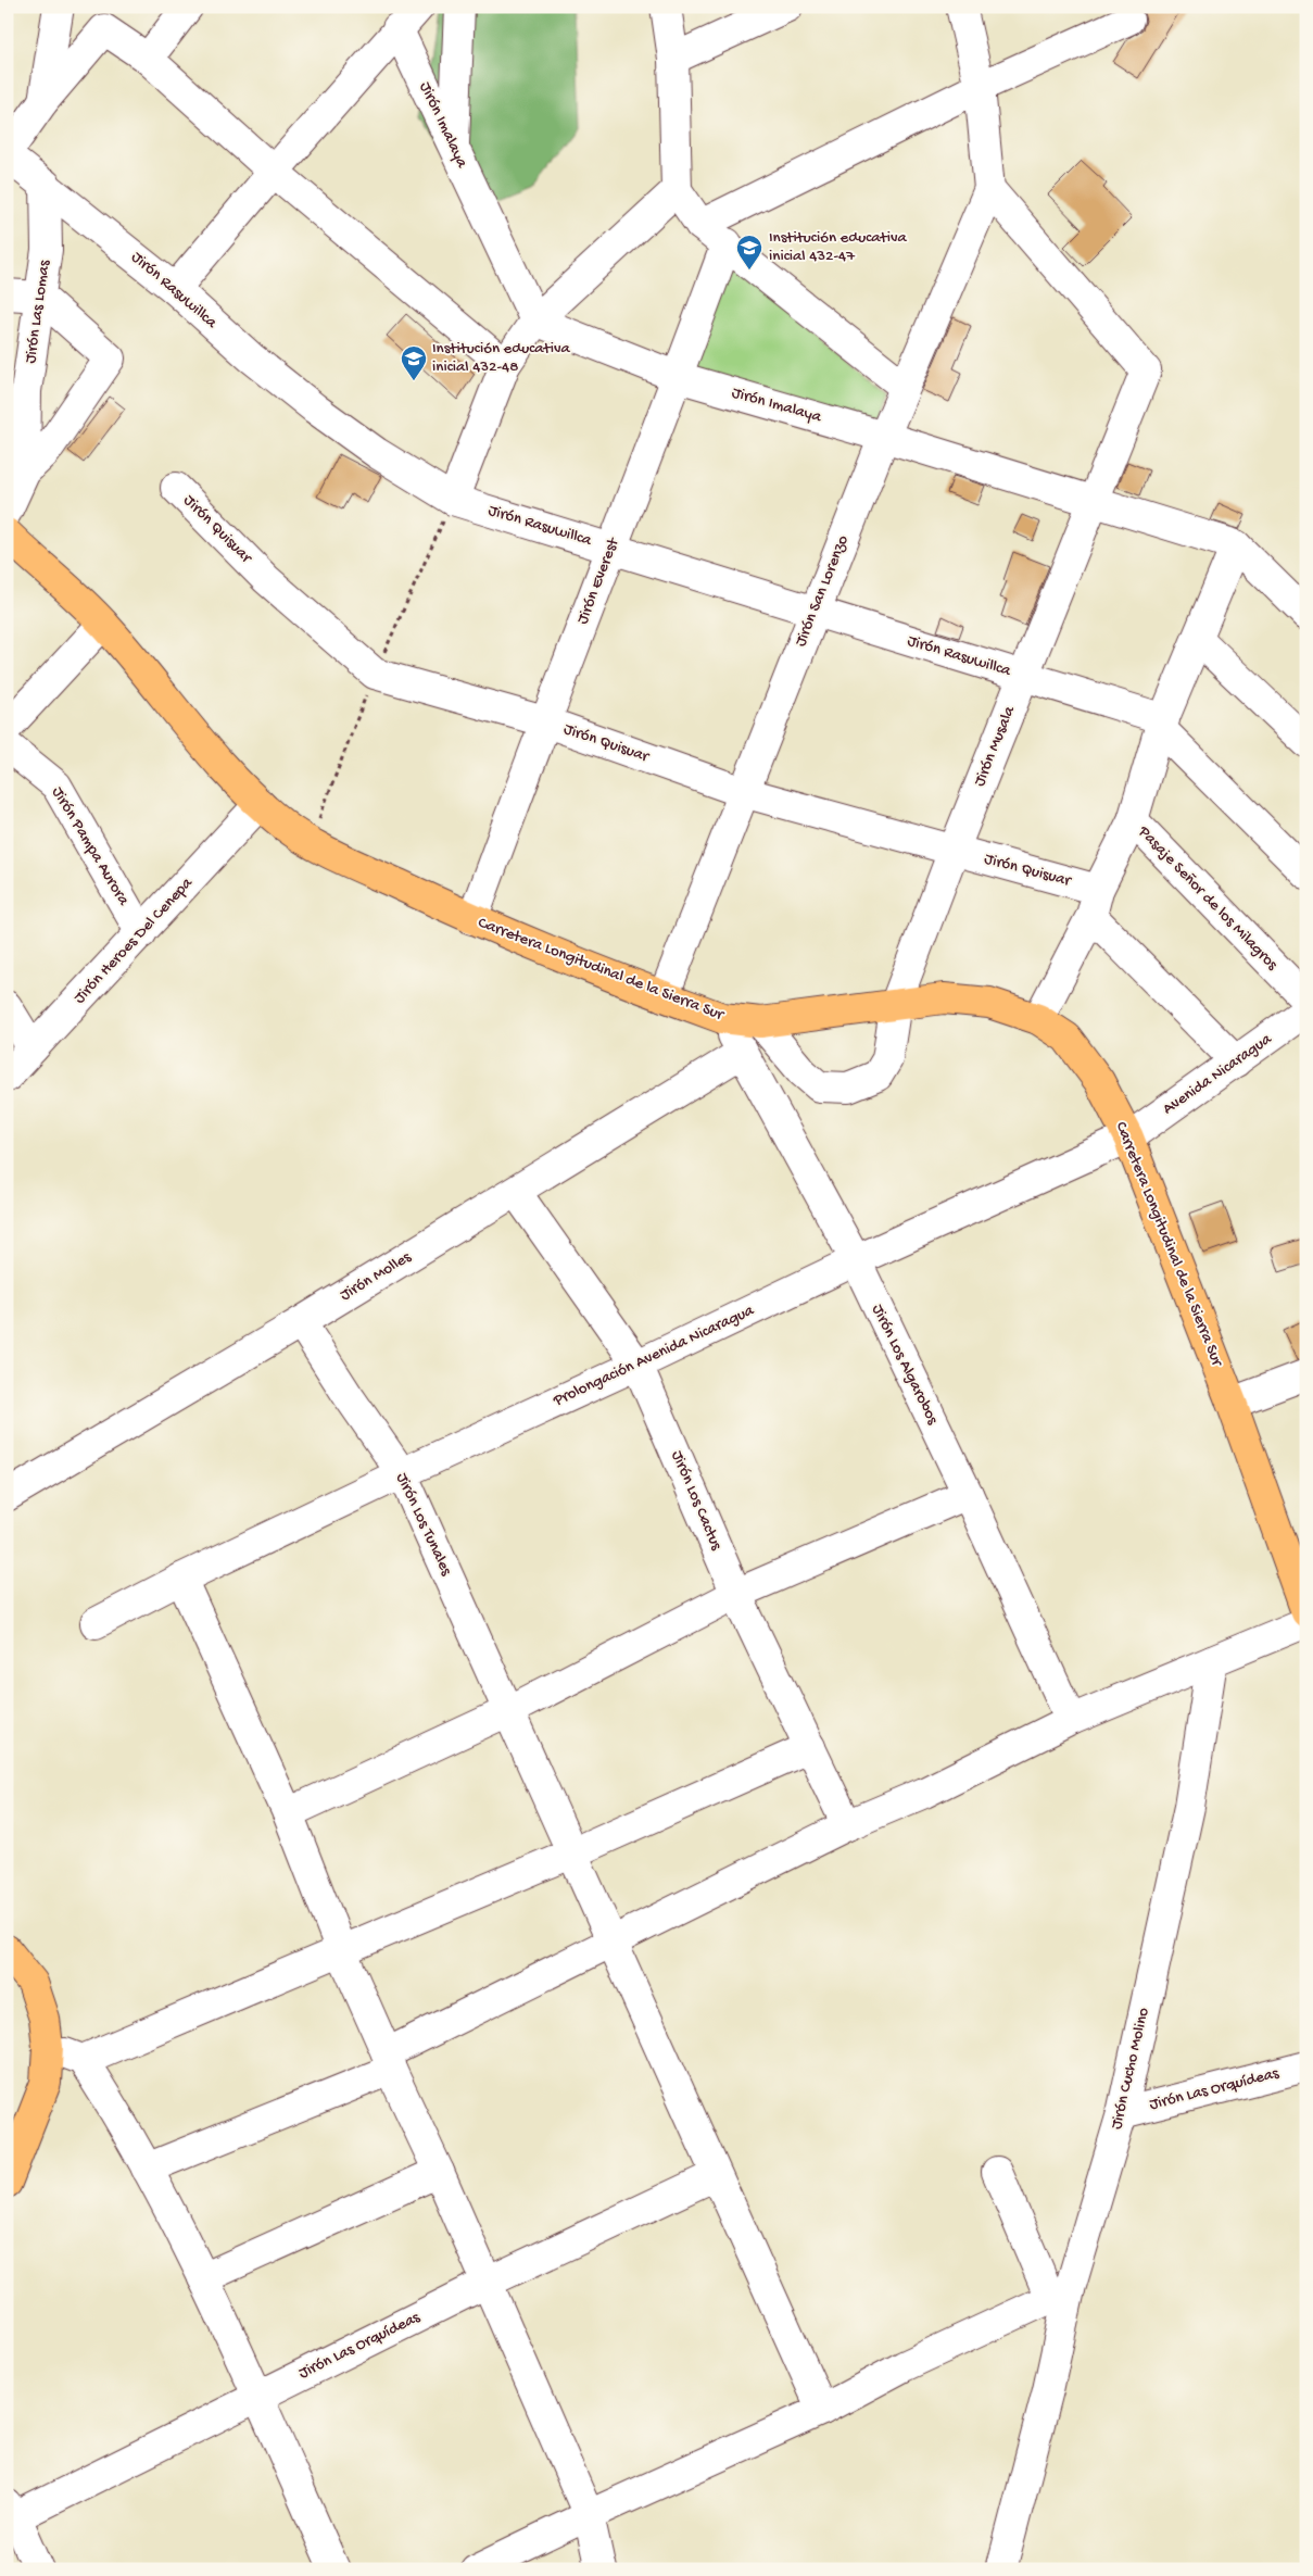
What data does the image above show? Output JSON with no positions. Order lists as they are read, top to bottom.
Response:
{
  "streets": {
    "highway": ["Carretera Longitudinal de la Sierra Sur"],
    "street": [
      "Jirón Imalaya",
      "Jirón Rasuwillca",
      "Jirón Las Lomas",
      "Jirón Quisuar",
      "Jirón Everest",
      "Jirón San Lorenzo",
      "Jirón Musala",
      "Jirón Pampa Aurora",
      "Pasaje Señor de los Milagros",
      "Jirón Heroes Del Cenepa",
      "Avenida Nicaragua",
      "Jirón Molles",
      "Prolongación Avenida Nicaragua",
      "Jirón Los Algarobos",
      "Jirón Los Cactus",
      "Jirón Los Tunales",
      "Jirón Cucho Molino",
      "Jirón Las Orquídeas"
    ]
  },
  "crossings": [
    ["Jirón Imalaya", "Jirón Everest"],
    ["Jirón Imalaya", "Jirón San Lorenzo"],
    ["Jirón Imalaya", "Jirón Musala"],
    ["Jirón Rasuwillca", "Jirón Las Lomas"],
    ["Jirón Rasuwillca", "Jirón Everest"],
    ["Jirón Rasuwillca", "Jirón San Lorenzo"],
    ["Jirón Rasuwillca", "Jirón Musala"],
    ["Jirón Quisuar", "Jirón Everest"],
    ["Jirón Quisuar", "Jirón San Lorenzo"],
    ["Jirón Quisuar", "Jirón Musala"],
    ["Jirón Everest", "Carretera Longitudinal de la Sierra Sur"],
    ["Jirón San Lorenzo", "Jirón Musala"],
    ["Jirón San Lorenzo", "Carretera Longitudinal de la Sierra Sur"],
    ["Jirón Musala", "Carretera Longitudinal de la Sierra Sur"],
    ["Jirón Pampa Aurora", "Jirón Heroes Del Cenepa"],
    ["Jirón Heroes Del Cenepa", "Carretera Longitudinal de la Sierra Sur"],
    ["Carretera Longitudinal de la Sierra Sur", "Avenida Nicaragua"],
    ["Carretera Longitudinal de la Sierra Sur", "Prolongación Avenida Nicaragua"],
    ["Carretera Longitudinal de la Sierra Sur", "Jirón Los Algarobos"],
    ["Avenida Nicaragua", "Prolongación Avenida Nicaragua"],
    ["Jirón Molles", "Jirón Los Algarobos"],
    ["Jirón Molles", "Jirón Los Cactus"],
    ["Jirón Molles", "Jirón Los Tunales"],
    ["Prolongación Avenida Nicaragua", "Jirón Los Algarobos"],
    ["Prolongación Avenida Nicaragua", "Jirón Los Cactus"],
    ["Prolongación Avenida Nicaragua", "Jirón Los Tunales"],
    ["Jirón Los Tunales", "Jirón Las Orquídeas"],
    ["Jirón Cucho Molino", "Jirón Las Orquídeas"]
  ],
  "places": {
    "school or university": ["Institución educativa inicial 432-47", "Institución educativa inicial 432-48"]
  }
}
